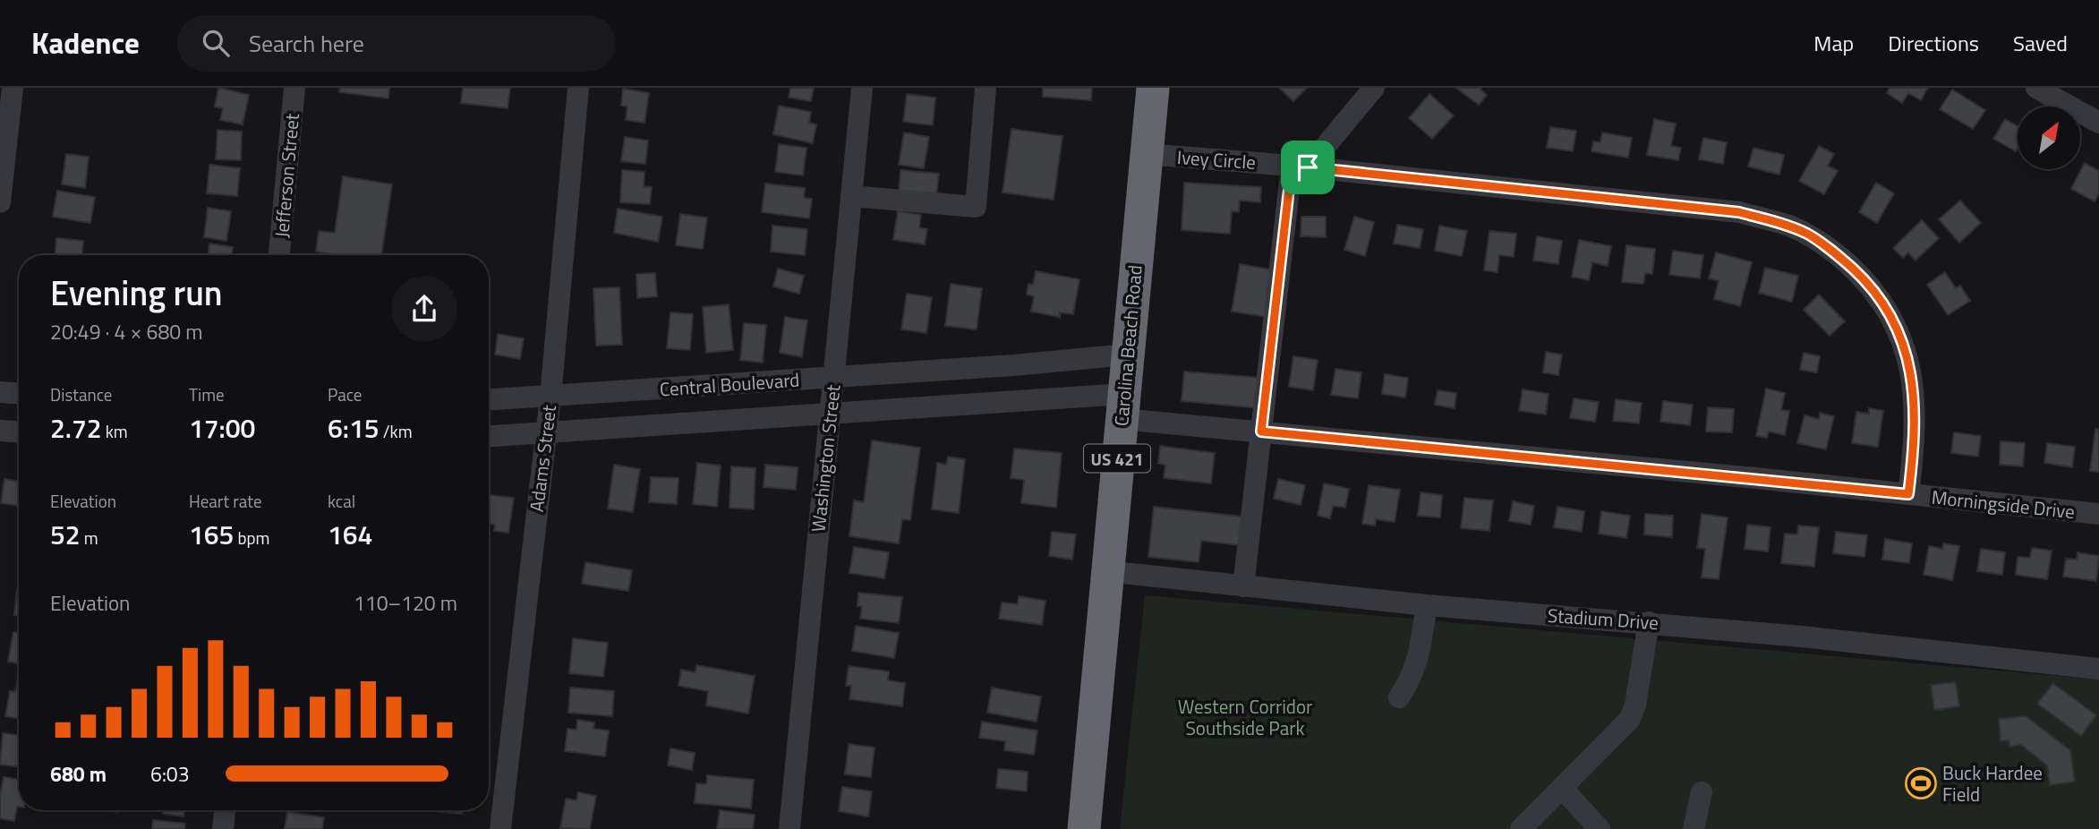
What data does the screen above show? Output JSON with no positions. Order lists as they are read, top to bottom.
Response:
{
  "streets": {
    "highway": ["Carolina Beach Road", "US 421"],
    "street": [
      "Ivey Circle",
      "Jefferson Street",
      "Central Boulevard",
      "Adams Street",
      "Washington Street",
      "Morningside Drive",
      "Stadium Drive"
    ]
  },
  "crossings": [
    ["Ivey Circle", "Carolina Beach Road"],
    ["Ivey Circle", "Morningside Drive"],
    ["Carolina Beach Road", "Central Boulevard"],
    ["Carolina Beach Road", "Morningside Drive"],
    ["Carolina Beach Road", "Stadium Drive"],
    ["Central Boulevard", "Adams Street"],
    ["Central Boulevard", "Washington Street"],
    ["Central Boulevard", "Morningside Drive"]
  ],
  "parks": ["Western Corridor Southside Park"],
  "places": {
    "sports": ["Buck Hardee Field"]
  },
  "north": "top right",
  "page": {
    "header": "Kadence",
    "search": "Search here",
    "nav": ["Map", "Directions", "Saved"],
    "heading": ["Evening run", "20:49 · 4 × 680 m"],
    "stats": [
      ["Distance", "2.72 km"],
      ["Time", "17:00"],
      ["Pace", "6:15 /km"],
      ["Elevation", "52 m"],
      ["Heart rate", "165 bpm"],
      ["kcal", "164"]
    ],
    "chart": ["Elevation", "110–120 m"],
    "list": [
      {
        "name": "680 m",
        "note": "6:03"
      }
    ]
  }
}
